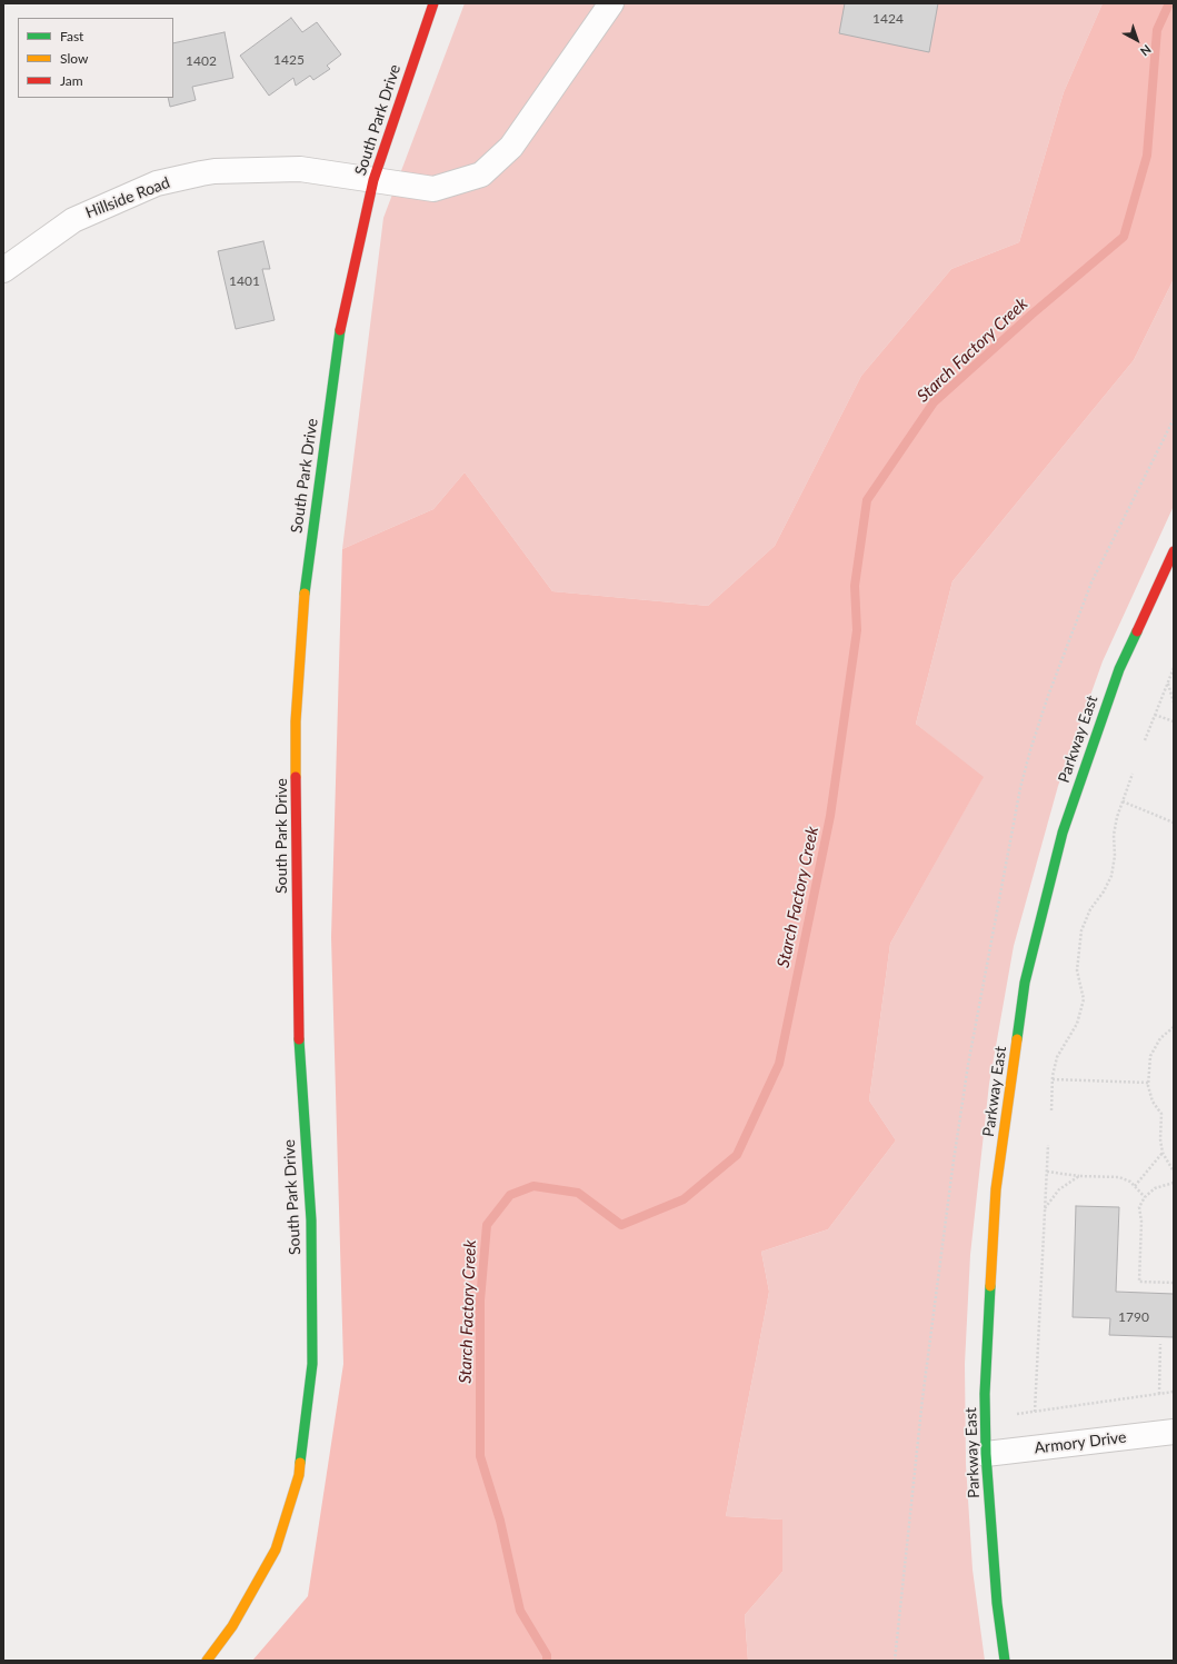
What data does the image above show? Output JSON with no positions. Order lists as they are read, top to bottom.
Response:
{
  "streets": {
    "street": [
      "South Park Drive",
      "Hillside Road",
      "Parkway East",
      "Armory Drive"
    ]
  },
  "crossings": [
    ["South Park Drive", "Hillside Road"],
    ["Parkway East", "Armory Drive"]
  ],
  "water": ["Starch Factory Creek"],
  "house_numbers": [
    "1424",
    "1425",
    "1402",
    "1401",
    "1790"
  ],
  "legend": ["Fast", "Slow", "Jam"],
  "north": "bottom right"
}
